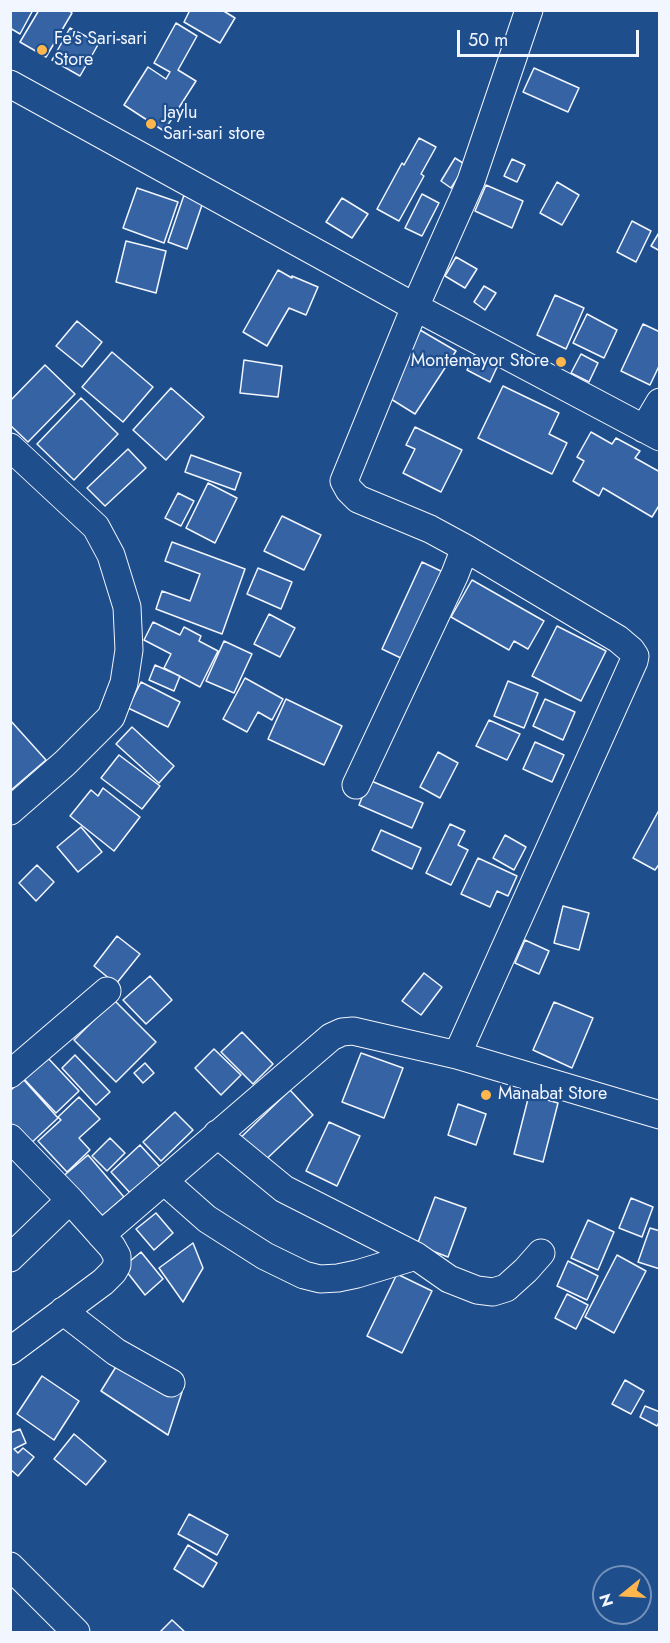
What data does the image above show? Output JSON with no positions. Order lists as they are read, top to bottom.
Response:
{
  "places": [
    "Fe's Sari-sari Store",
    "Jaylu Sari-sari store",
    "Montemayor Store",
    "Manabat Store"
  ],
  "scale_bar": "50 m",
  "north": "left"
}
